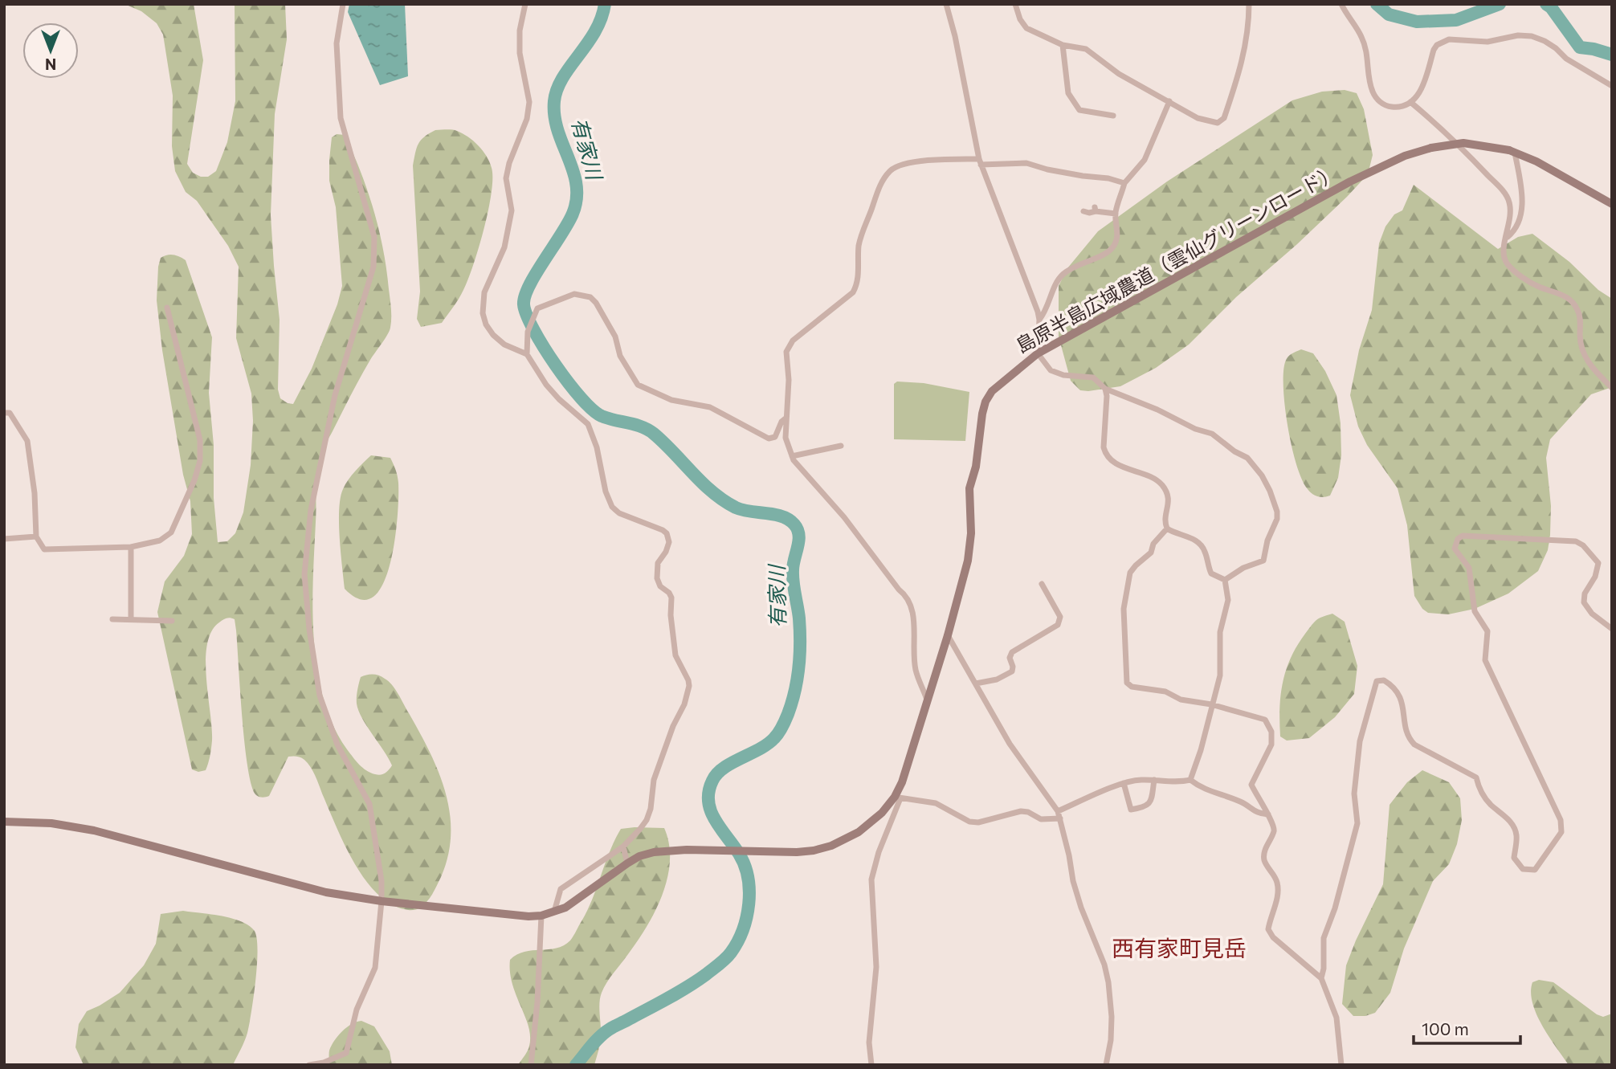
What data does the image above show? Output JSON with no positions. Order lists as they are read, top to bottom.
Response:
{
  "streets": {
    "street": ["島原半島広域農道（雲仙グリーンロード）"]
  },
  "districts": ["西有家町見岳"],
  "water": ["有家川"],
  "scale_bar": "100 m",
  "north": "bottom"
}
